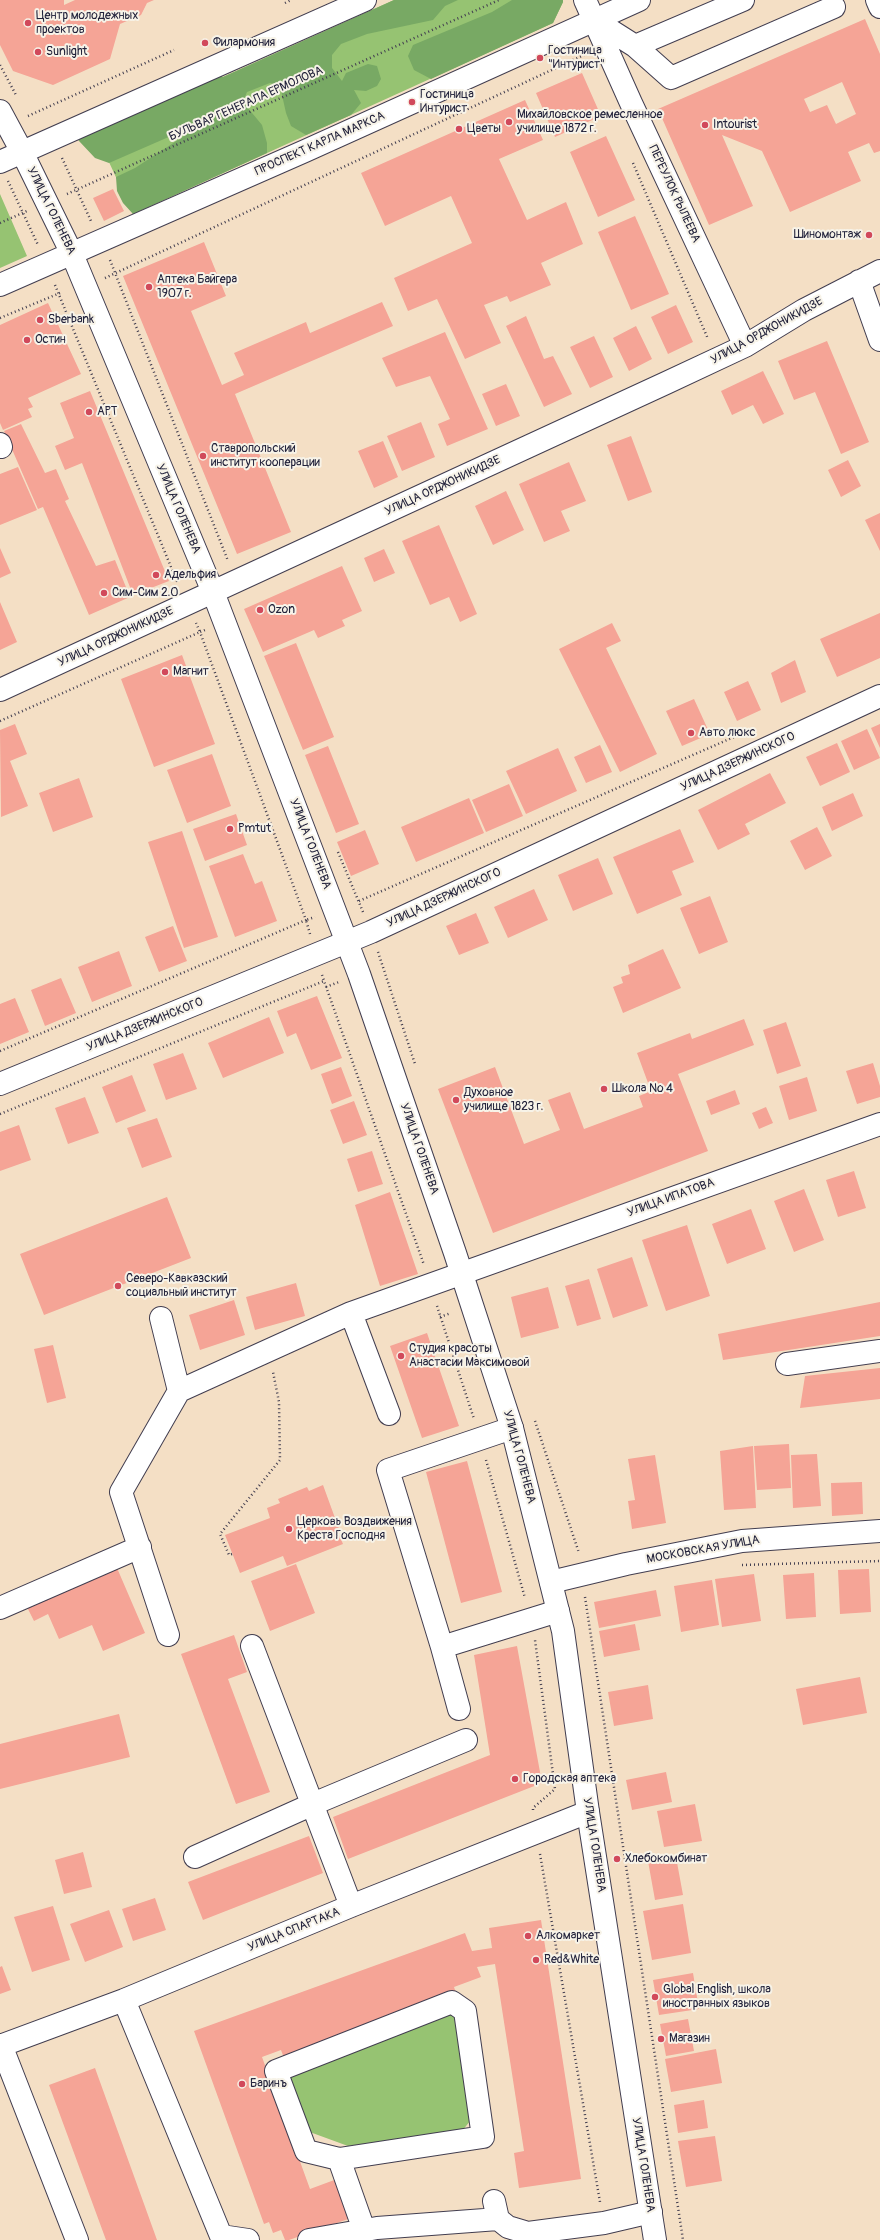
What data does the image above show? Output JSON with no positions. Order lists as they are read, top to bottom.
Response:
{
  "streets": {
    "street": [
      "ПРОСПЕКТ КАРЛА МАРКСА",
      "ПЕРЕУЛОК РЫЛЕЕВА",
      "УЛИЦА ГОЛЕНЕВА",
      "УЛИЦА ОРДЖОНИКИДЗЕ",
      "УЛИЦА ДЗЕРЖИНСКОГО",
      "УЛИЦА ИПАТОВА",
      "МОСКОВСКАЯ УЛИЦА",
      "УЛИЦА СПАРТАКА"
    ],
    "path": ["БУЛЬВАР ГЕНЕРАЛА ЕРМОЛОВА"]
  },
  "crossings": [
    ["БУЛЬВАР ГЕНЕРАЛА ЕРМОЛОВА", "УЛИЦА ГОЛЕНЕВА"],
    ["ПРОСПЕКТ КАРЛА МАРКСА", "ПЕРЕУЛОК РЫЛЕЕВА"],
    ["ПРОСПЕКТ КАРЛА МАРКСА", "УЛИЦА ГОЛЕНЕВА"],
    ["ПЕРЕУЛОК РЫЛЕЕВА", "УЛИЦА ОРДЖОНИКИДЗЕ"],
    ["УЛИЦА ГОЛЕНЕВА", "УЛИЦА ОРДЖОНИКИДЗЕ"],
    ["УЛИЦА ГОЛЕНЕВА", "УЛИЦА ДЗЕРЖИНСКОГО"],
    ["УЛИЦА ГОЛЕНЕВА", "УЛИЦА ИПАТОВА"],
    ["УЛИЦА ГОЛЕНЕВА", "МОСКОВСКАЯ УЛИЦА"],
    ["УЛИЦА ГОЛЕНЕВА", "УЛИЦА СПАРТАКА"]
  ],
  "places": [
    "Центр молодежных проектов",
    "Филармония",
    "Sunlight",
    "Гостиница \"Интурист\"",
    "Гостиница Интурист",
    "Михайловское ремесленное училище 1872 г.",
    "Intourist",
    "Цветы",
    "Шиномонтаж",
    "Аптека Байгера 1907 г.",
    "Sberbank",
    "Остин",
    "АРТ",
    "Ставропольский институт кооперации",
    "Адельфия",
    "Сим-Сим 2.0",
    "Ozon",
    "Магнит",
    "Авто люкс",
    "Pmtut",
    "Школа № 4",
    "Духовное училище 1823 г.",
    "Северо-Кавказский социальный институт",
    "Студия красоты Анастасии Максимовой",
    "Церковь Воздвижения Креста Господня",
    "Городская аптека",
    "Хлебокомбинат",
    "Алкомаркет",
    "Red&White",
    "Global English, школа иностранных языков",
    "Магазин",
    "Баринъ"
  ]
}
